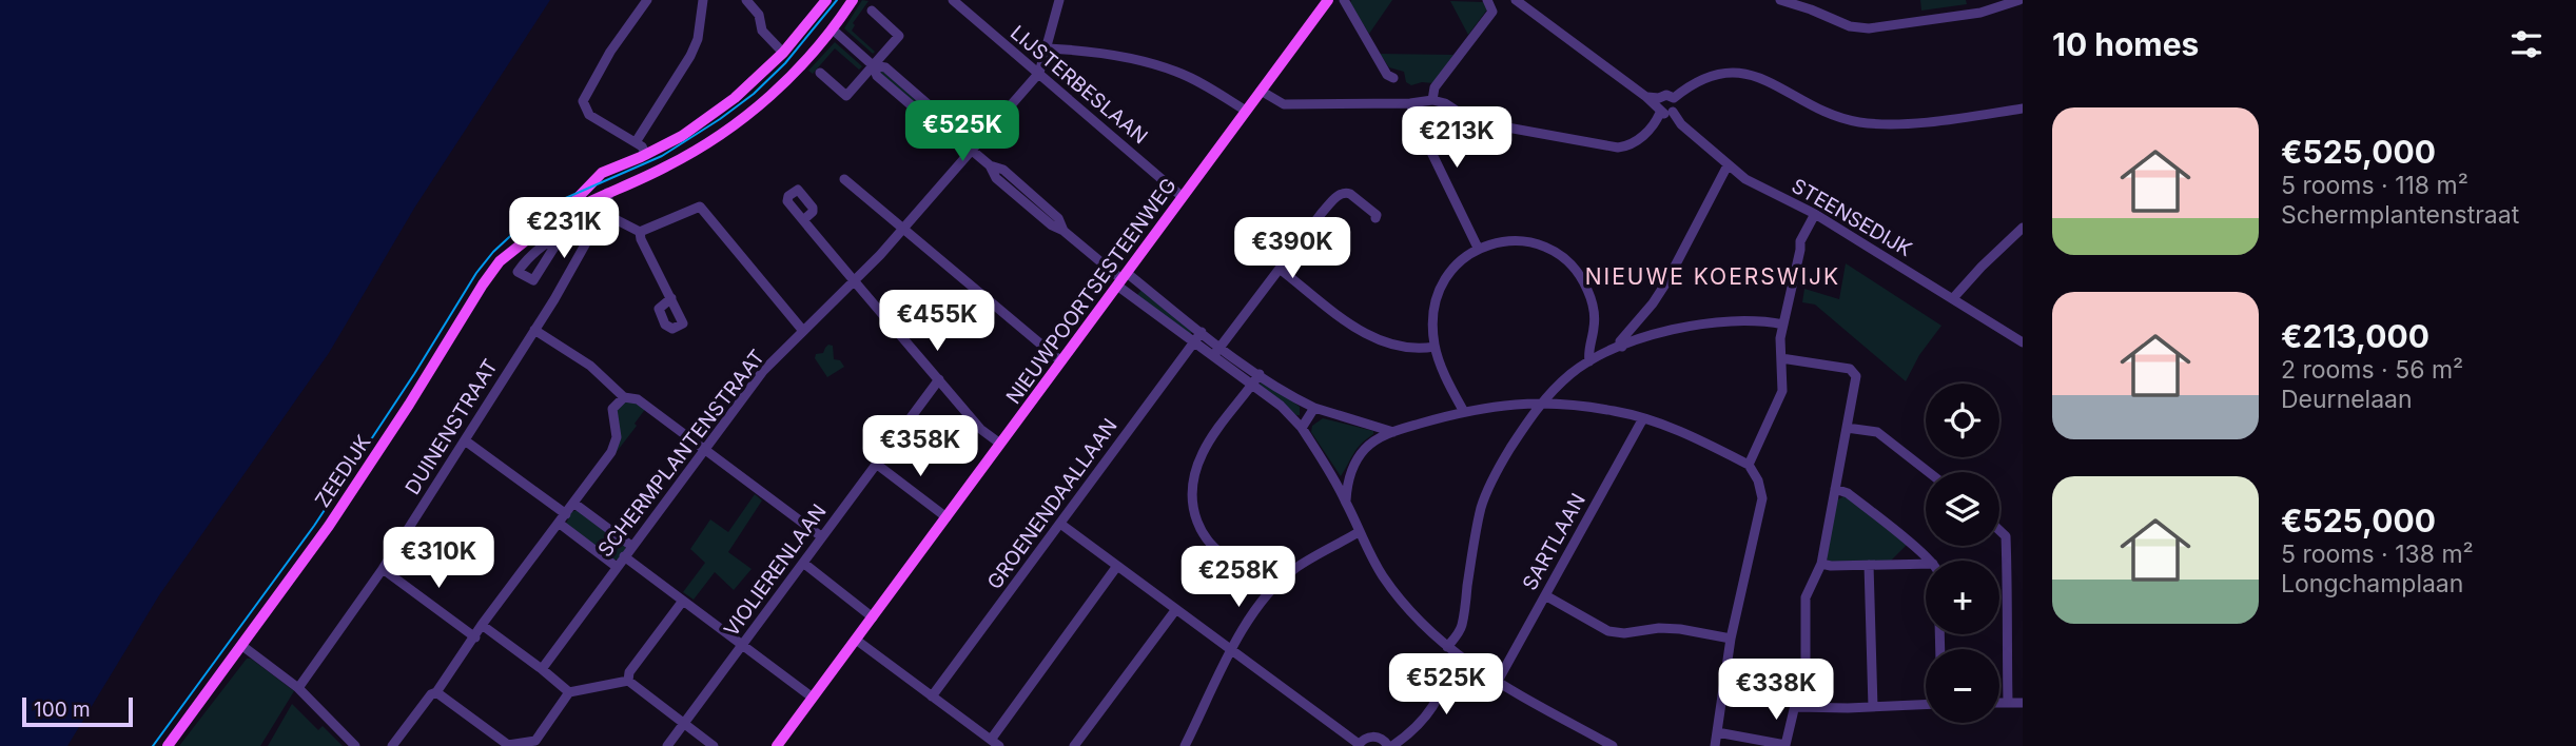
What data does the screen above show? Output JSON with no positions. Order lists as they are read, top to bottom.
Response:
{
  "streets": {
    "main road": ["NIEUWPOORTSESTEENWEG", "ZEEDIJK"],
    "street": [
      "LIJSTERBESLAAN",
      "STEENSEDIJK",
      "DUINENSTRAAT",
      "SCHERMPLANTENSTRAAT",
      "GROENENDAALLAAN",
      "SARTLAAN",
      "VIOLIERENLAAN"
    ]
  },
  "crossings": [
    ["LIJSTERBESLAAN", "NIEUWPOORTSESTEENWEG"],
    ["LIJSTERBESLAAN", "SCHERMPLANTENSTRAAT"],
    ["DUINENSTRAAT", "ZEEDIJK"]
  ],
  "districts": ["NIEUWE KOERSWIJK"],
  "scale_bar": "100 m",
  "page": {
    "heading": "10 homes",
    "list": [
      {
        "name": "€525,000",
        "note": "5 rooms · 118 m² · Schermplantenstraat"
      },
      {
        "name": "€213,000",
        "note": "2 rooms · 56 m² · Deurnelaan"
      },
      {
        "name": "€525,000",
        "note": "5 rooms · 138 m² · Longchamplaan"
      }
    ],
    "price": [
      "€525K",
      "€213K",
      "€231K",
      "€390K",
      "€455K",
      "€358K",
      "€310K",
      "€258K",
      "€525K",
      "€338K"
    ],
    "map_buttons": ["+", "−"],
    "scale": "100 m"
  }
}
